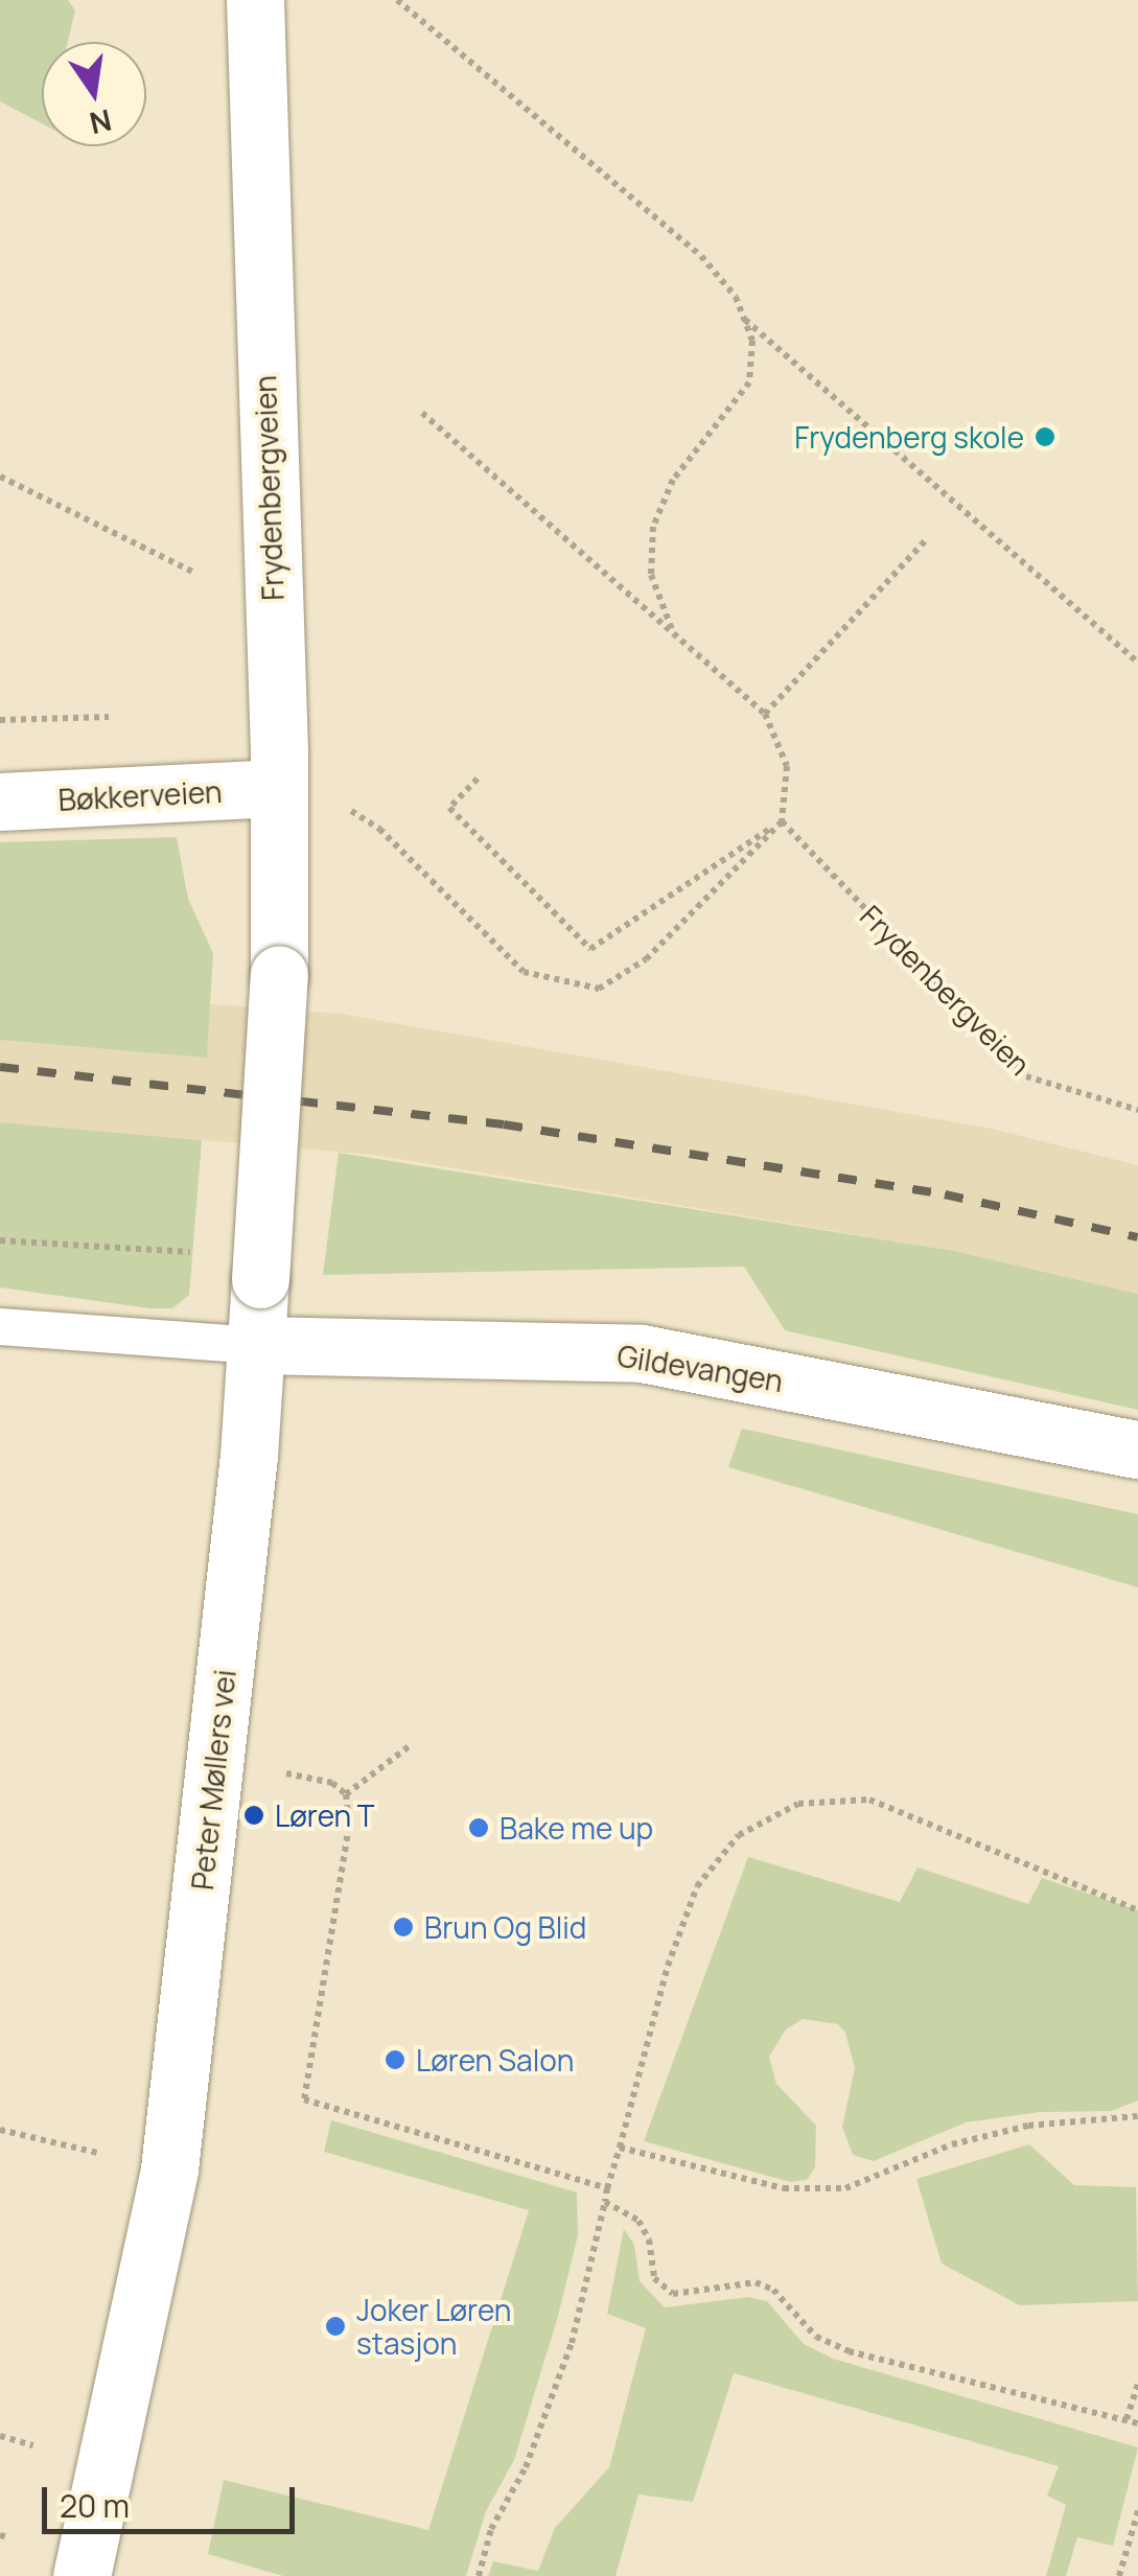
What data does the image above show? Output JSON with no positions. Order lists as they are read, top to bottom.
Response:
{
  "streets": {
    "street": [
      "Frydenbergveien",
      "Bøkkerveien",
      "Gildevangen",
      "Peter Møllers vei"
    ]
  },
  "crossings": [
    ["Frydenbergveien", "Bøkkerveien"],
    ["Frydenbergveien", "Peter Møllers vei"],
    ["Gildevangen", "Peter Møllers vei"]
  ],
  "places": [
    "Frydenberg skole",
    "Løren T",
    "Bake me up",
    "Brun Og Blid",
    "Løren Salon",
    "Joker Løren stasjon"
  ],
  "scale_bar": "20 m",
  "north": "bottom"
}
